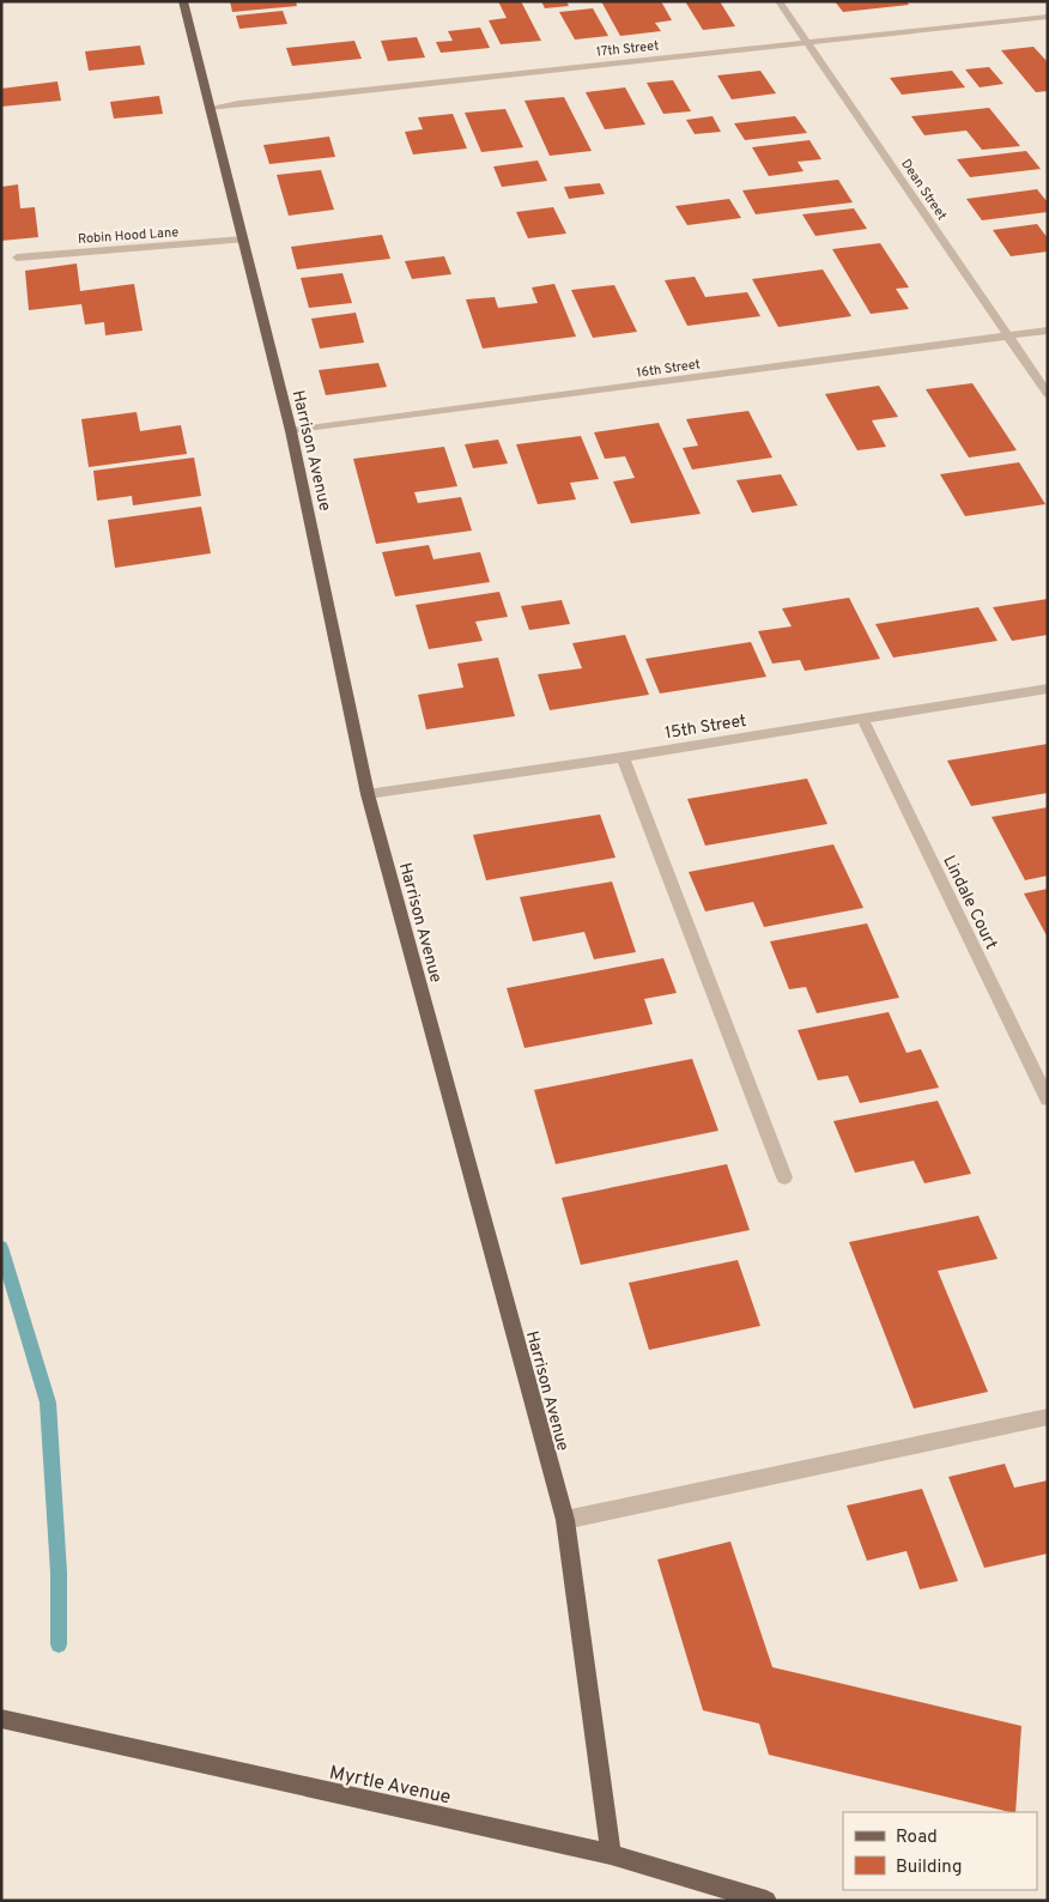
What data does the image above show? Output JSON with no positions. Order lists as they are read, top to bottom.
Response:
{
  "streets": {
    "main road": ["Harrison Avenue", "Myrtle Avenue"],
    "street": [
      "17th Street",
      "Dean Street",
      "Robin Hood Lane",
      "16th Street",
      "15th Street",
      "Lindale Court"
    ]
  },
  "crossings": [
    ["17th Street", "Dean Street"],
    ["17th Street", "Harrison Avenue"],
    ["Dean Street", "16th Street"],
    ["Robin Hood Lane", "Harrison Avenue"],
    ["16th Street", "Harrison Avenue"],
    ["Harrison Avenue", "15th Street"],
    ["Harrison Avenue", "Myrtle Avenue"],
    ["15th Street", "Lindale Court"]
  ],
  "legend": ["Road", "Building"]
}
